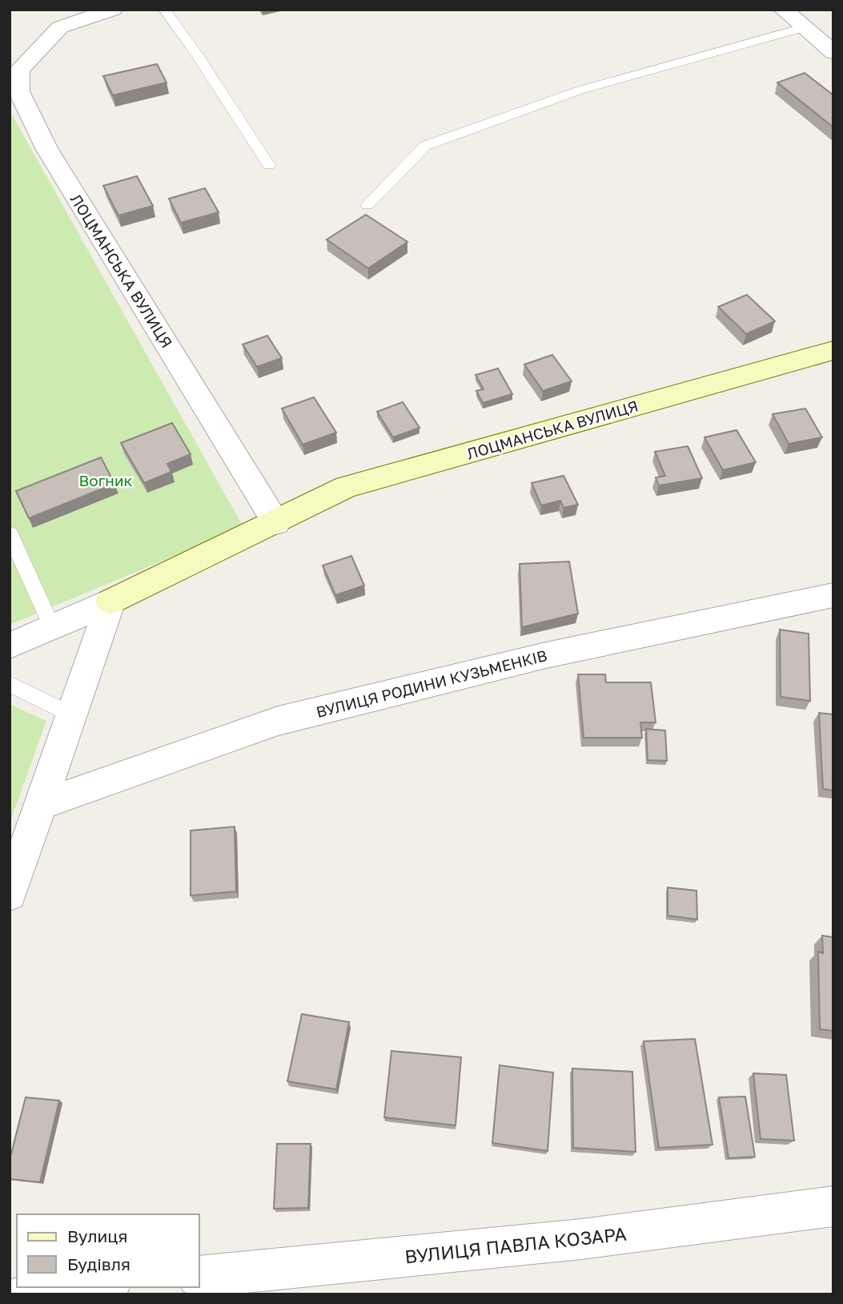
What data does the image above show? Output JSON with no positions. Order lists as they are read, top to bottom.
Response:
{
  "streets": {
    "street": ["ЛОЦМАНСЬКА ВУЛИЦЯ", "ВУЛИЦЯ РОДИНИ КУЗЬМЕНКІВ", "ВУЛИЦЯ ПАВЛА КОЗАРА"]
  },
  "parks": ["Вогник"],
  "legend": ["Вулиця", "Будівля"]
}
